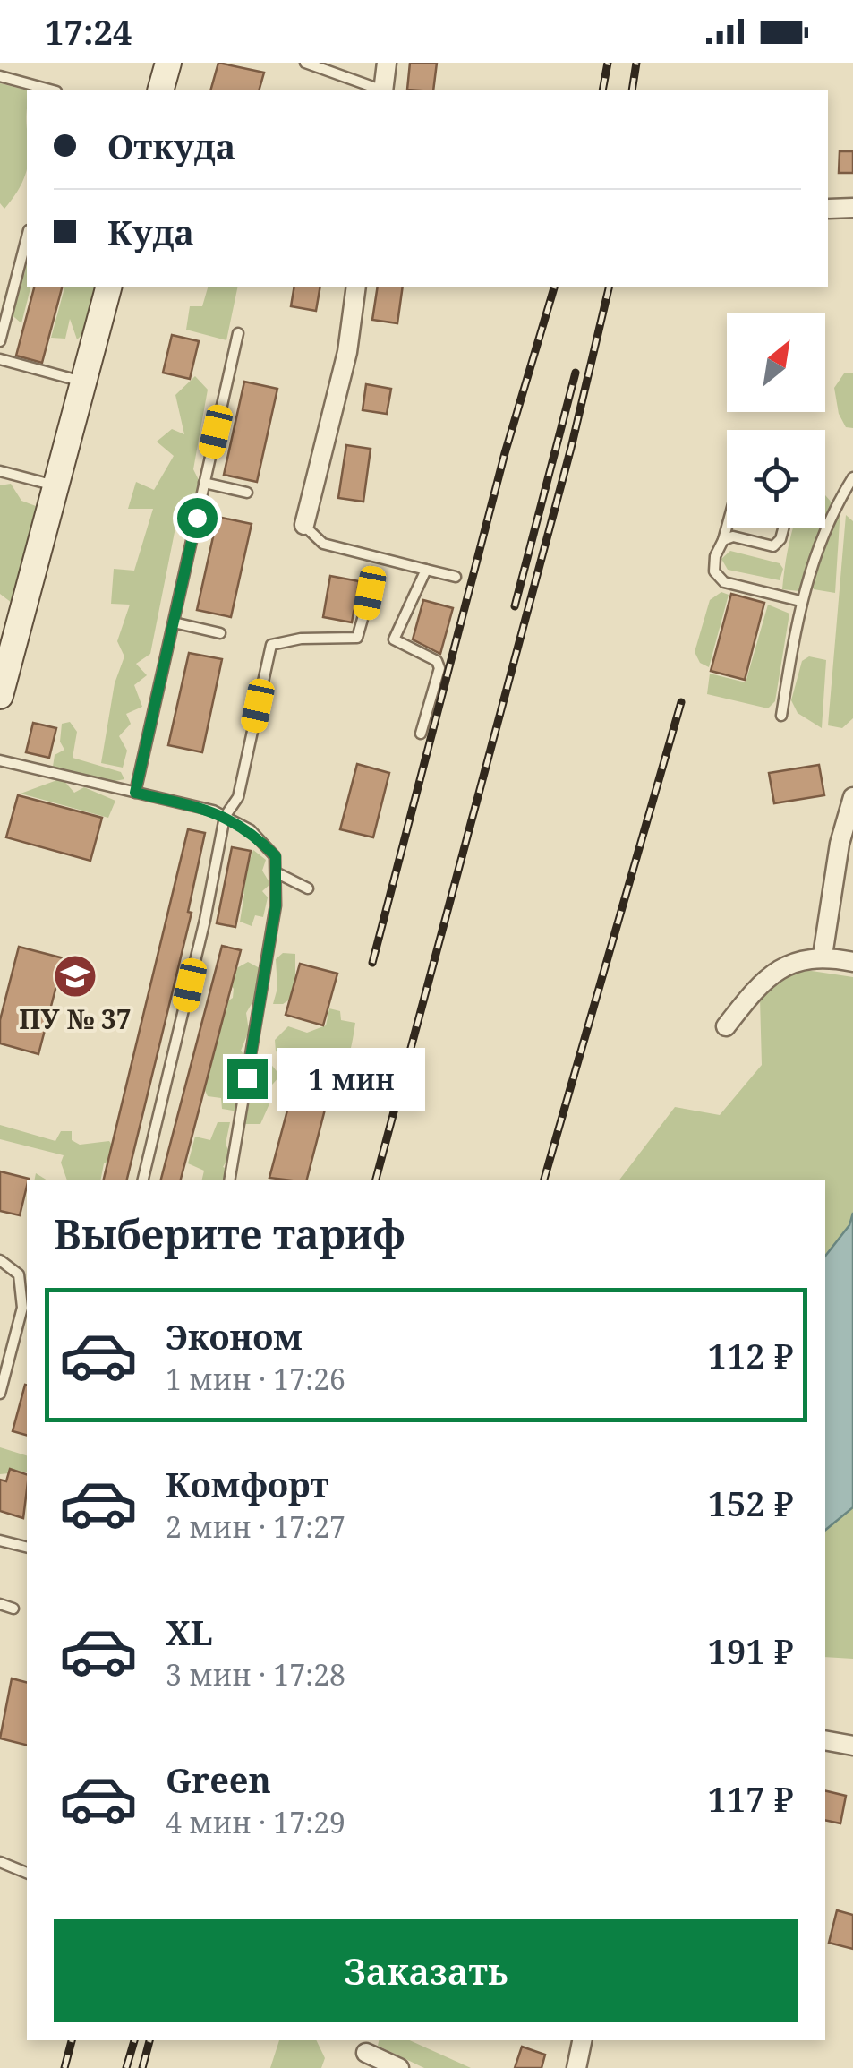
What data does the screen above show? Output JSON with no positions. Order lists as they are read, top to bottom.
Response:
{
  "places": {
    "school or university": ["ПУ № 37"]
  },
  "north": "top right",
  "page": {
    "status": "17:24",
    "banner": ["Откуда", "Куда"],
    "bubble": "1 мин",
    "heading": "Выберите тариф",
    "list": [
      {
        "name": "Эконом",
        "note": "1 мин · 17:26",
        "value": "112 ₽"
      },
      {
        "name": "Комфорт",
        "note": "2 мин · 17:27",
        "value": "152 ₽"
      },
      {
        "name": "XL",
        "note": "3 мин · 17:28",
        "value": "191 ₽"
      },
      {
        "name": "Green",
        "note": "4 мин · 17:29",
        "value": "117 ₽"
      }
    ],
    "buttons": "Заказать"
  }
}
